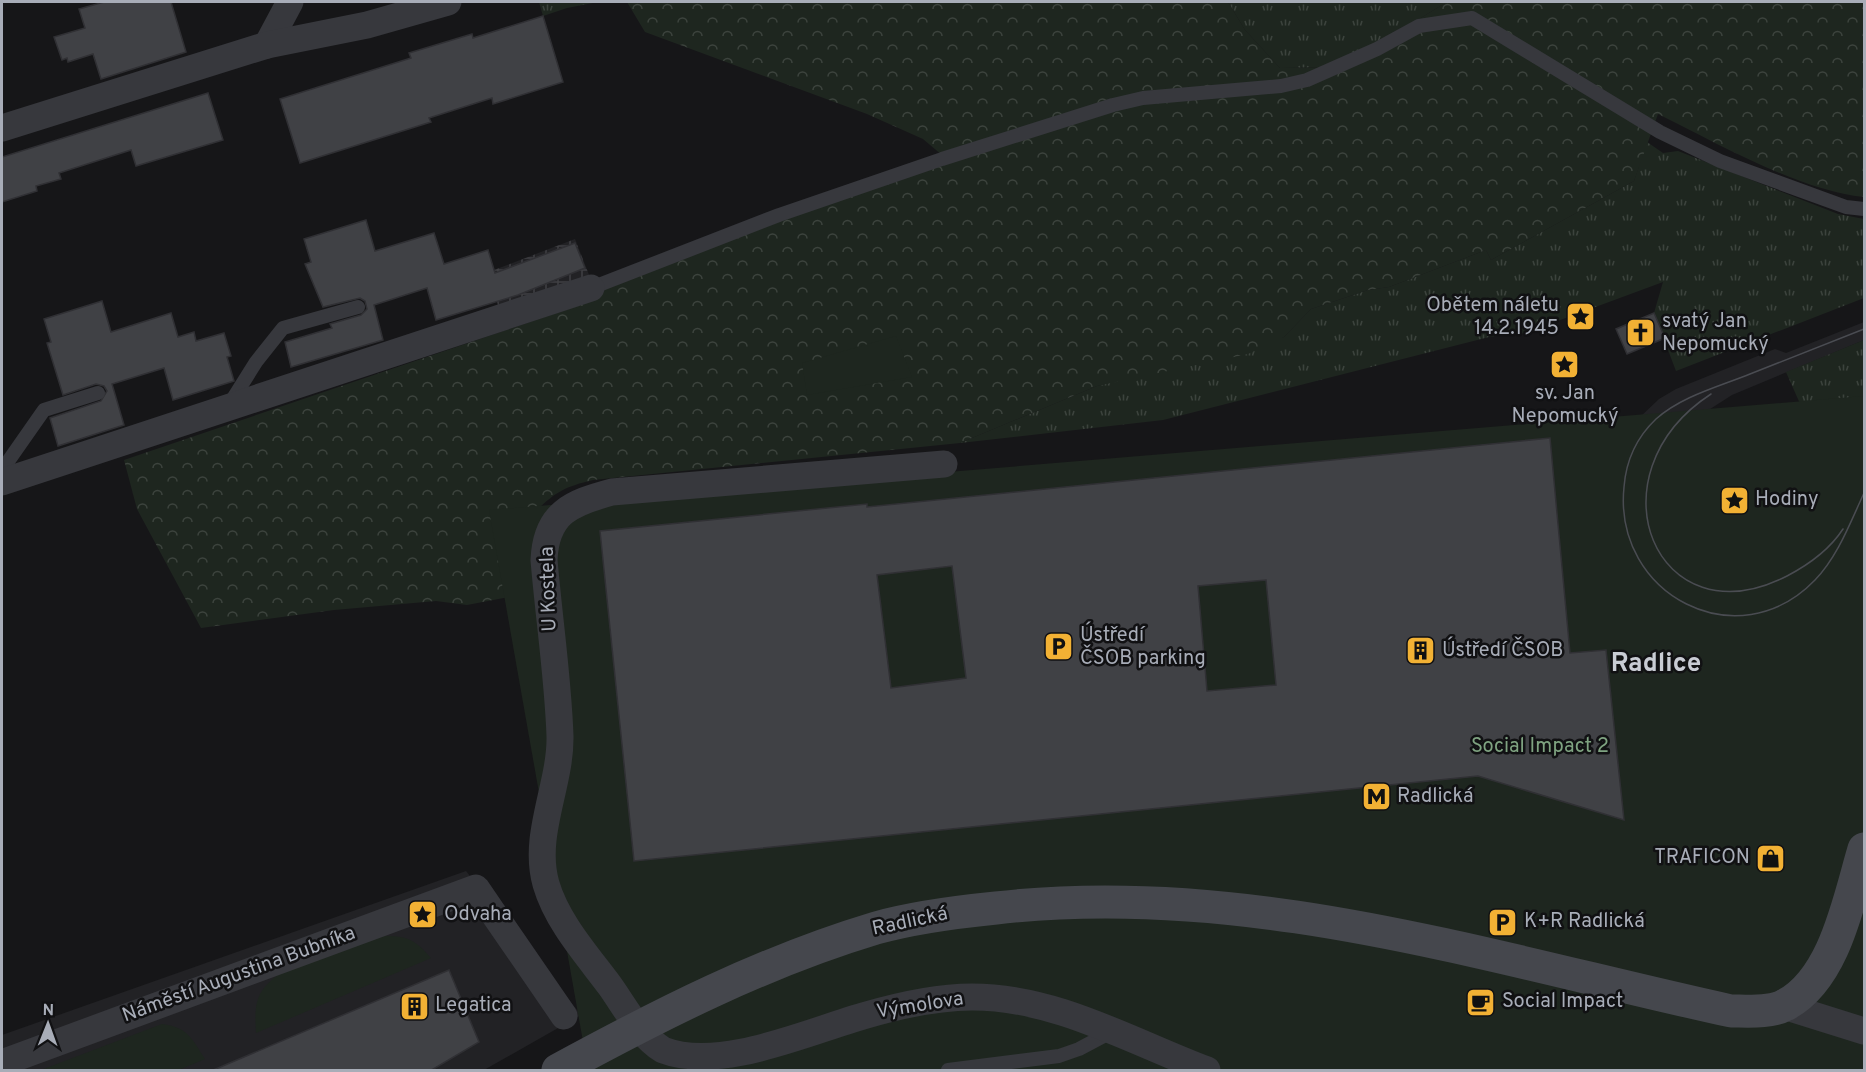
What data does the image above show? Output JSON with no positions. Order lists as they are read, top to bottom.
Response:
{
  "streets": {
    "main road": ["Radlická"],
    "street": ["U Kostela", "Náměstí Augustina Bubníka", "Výmolova"]
  },
  "crossings": [
    ["U Kostela", "Radlická"],
    ["U Kostela", "Výmolova"],
    ["Radlická", "Výmolova"]
  ],
  "districts": ["Radlice"],
  "parks": ["Social Impact 2"],
  "places": {
    "place": [
      "Obětem náletu 14.2.1945",
      "sv. Jan Nepomucký",
      "Hodiny",
      "Odvaha"
    ],
    "church": ["svatý Jan Nepomucký"],
    "parking": ["Ústředí ČSOB parking", "K+R Radlická"],
    "building": ["Ústředí ČSOB", "Legatica"],
    "metro station": ["Radlická"],
    "shop": ["TRAFICON"],
    "cafe": ["Social Impact"]
  },
  "north": "top"
}
